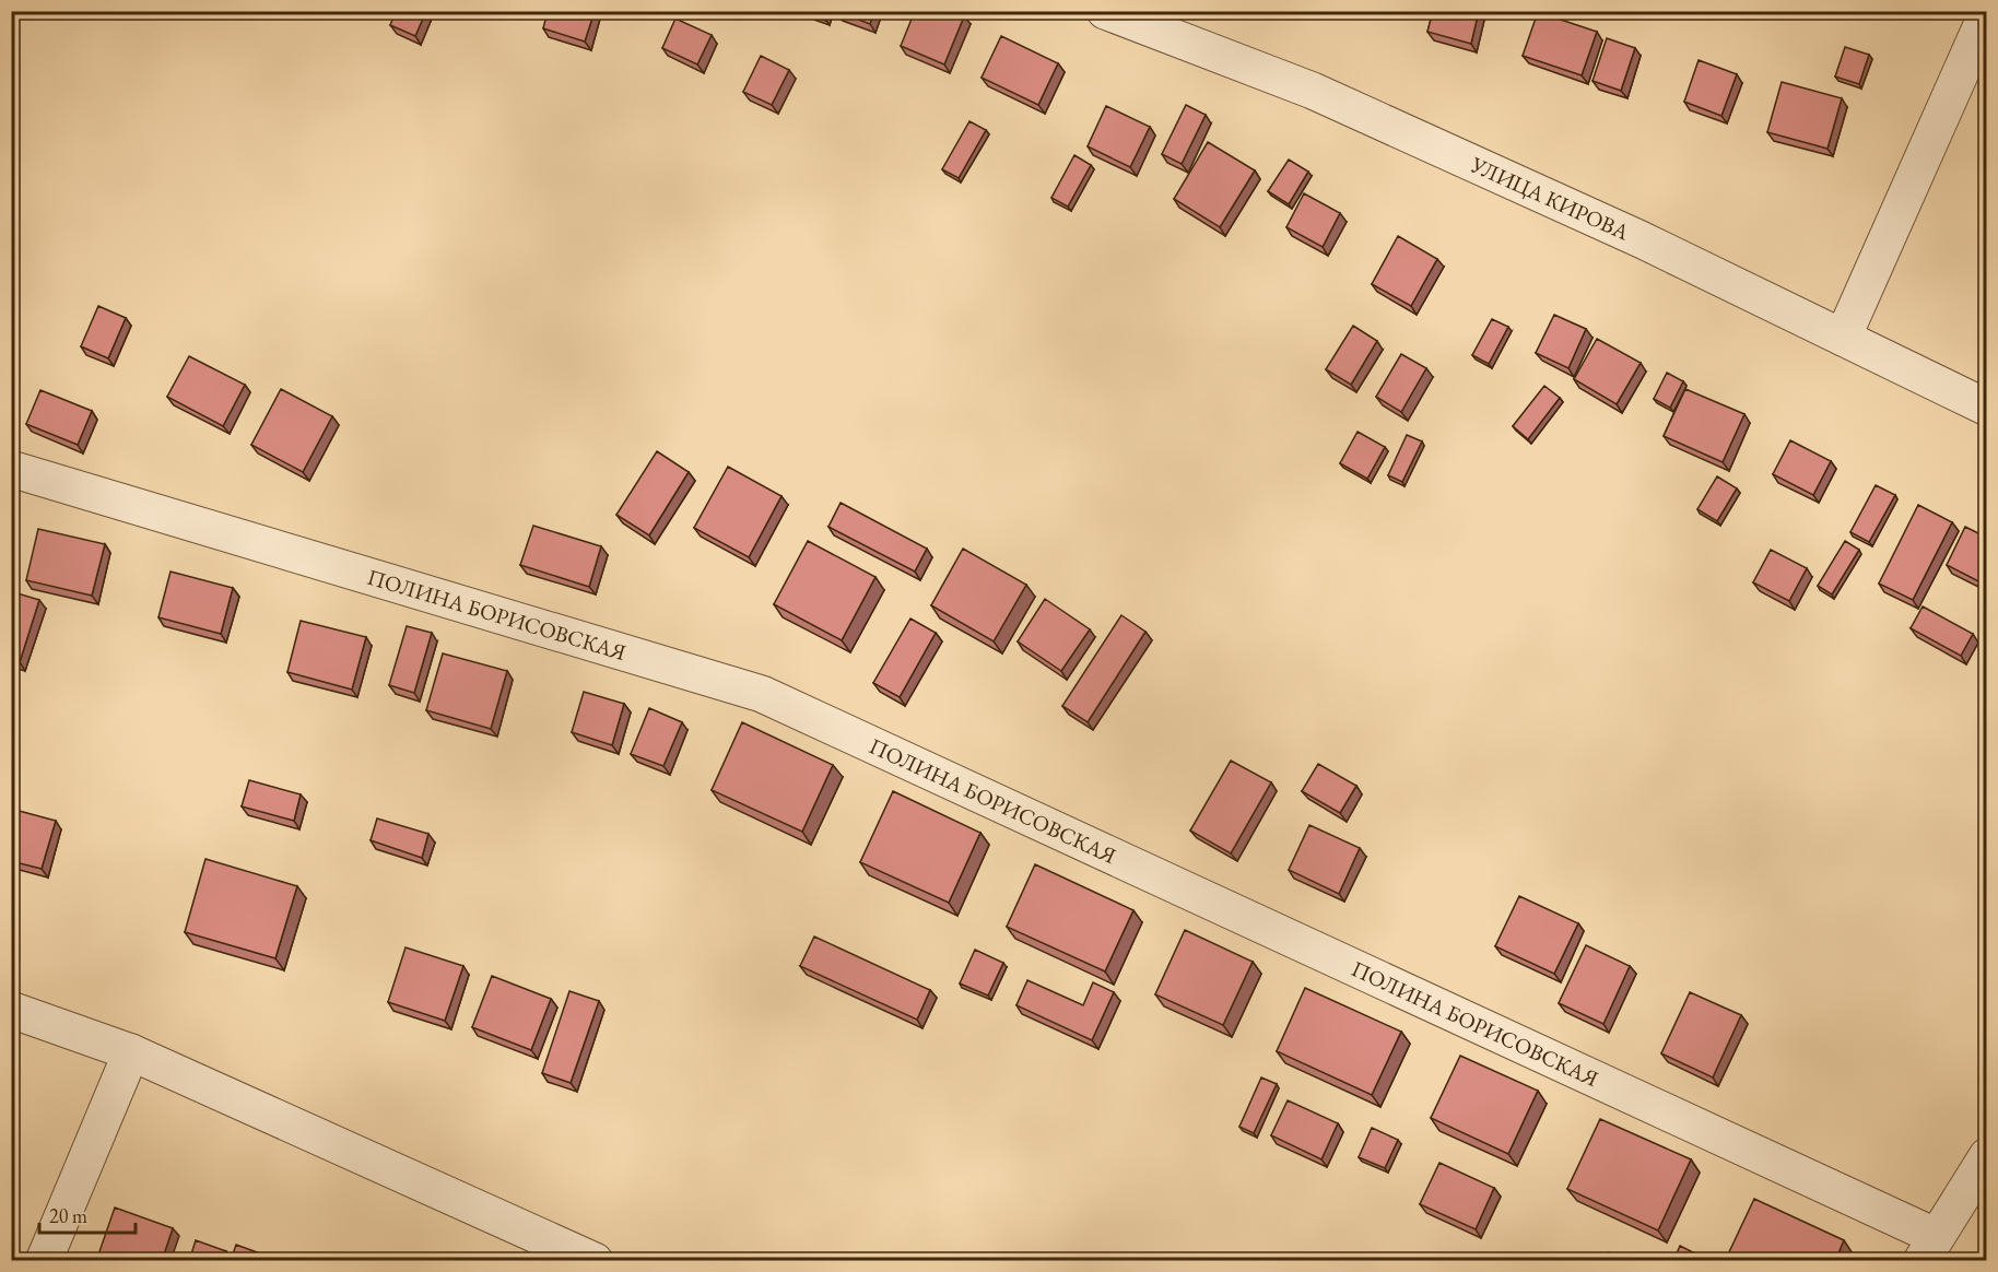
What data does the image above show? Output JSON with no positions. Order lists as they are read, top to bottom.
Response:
{
  "streets": {
    "street": ["УЛИЦА КИРОВА", "ПОЛИНА БОРИСОВСКАЯ"]
  },
  "scale_bar": "20 m"
}
